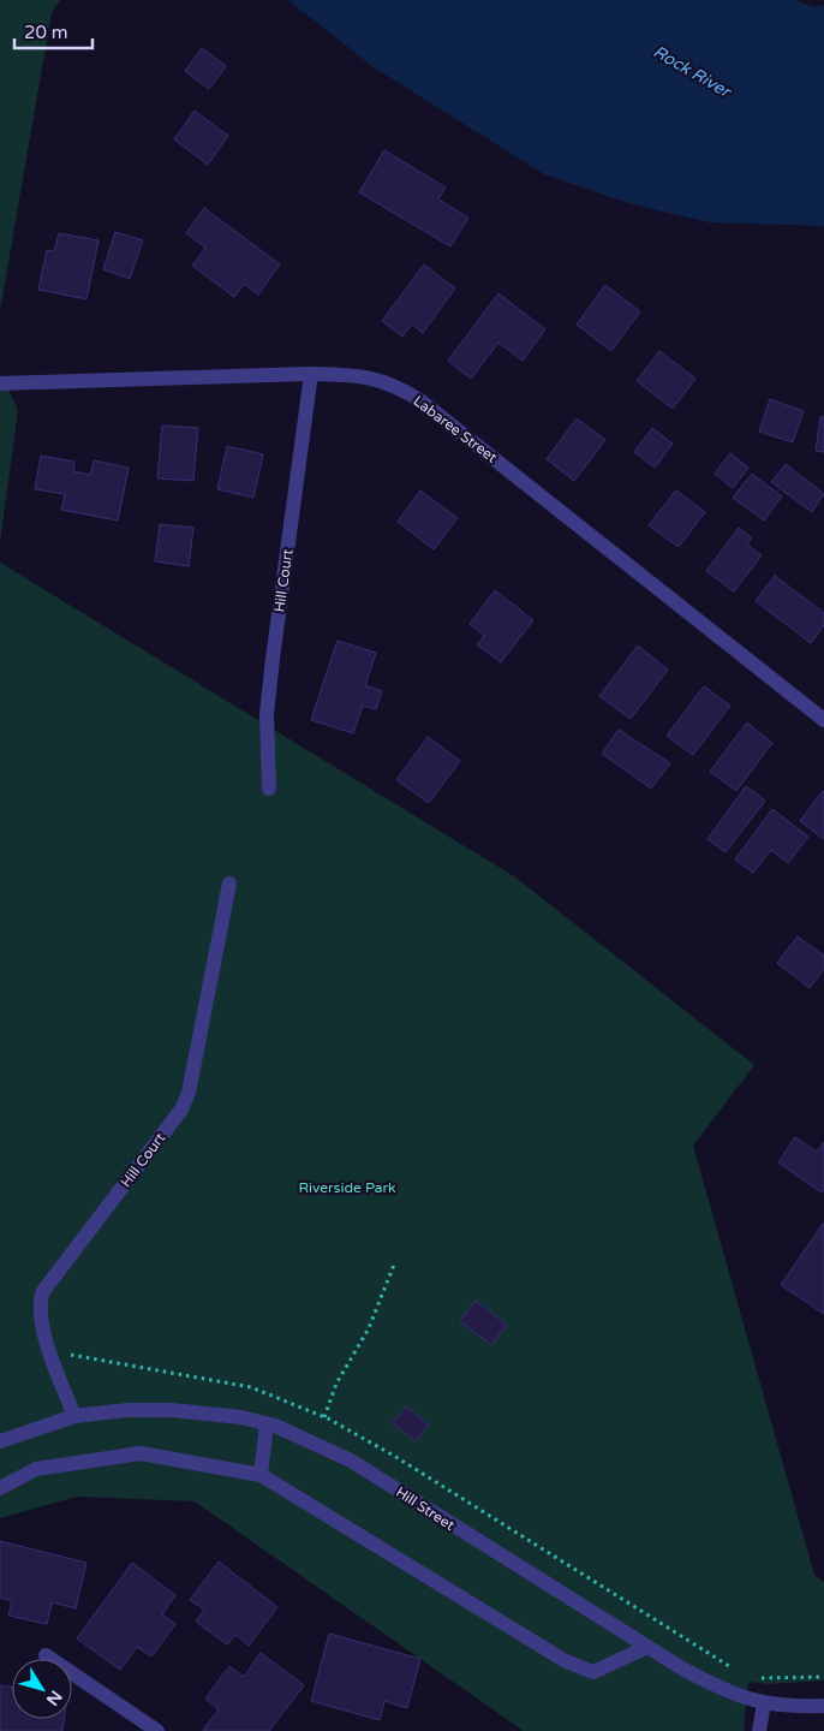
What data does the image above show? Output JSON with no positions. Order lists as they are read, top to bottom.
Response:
{
  "streets": {
    "street": ["Labaree Street", "Hill Court", "Hill Street"]
  },
  "crossings": [
    ["Labaree Street", "Hill Court"],
    ["Hill Court", "Hill Street"]
  ],
  "water": ["Rock River"],
  "parks": ["Riverside Park"],
  "scale_bar": "20 m",
  "north": "bottom right"
}
